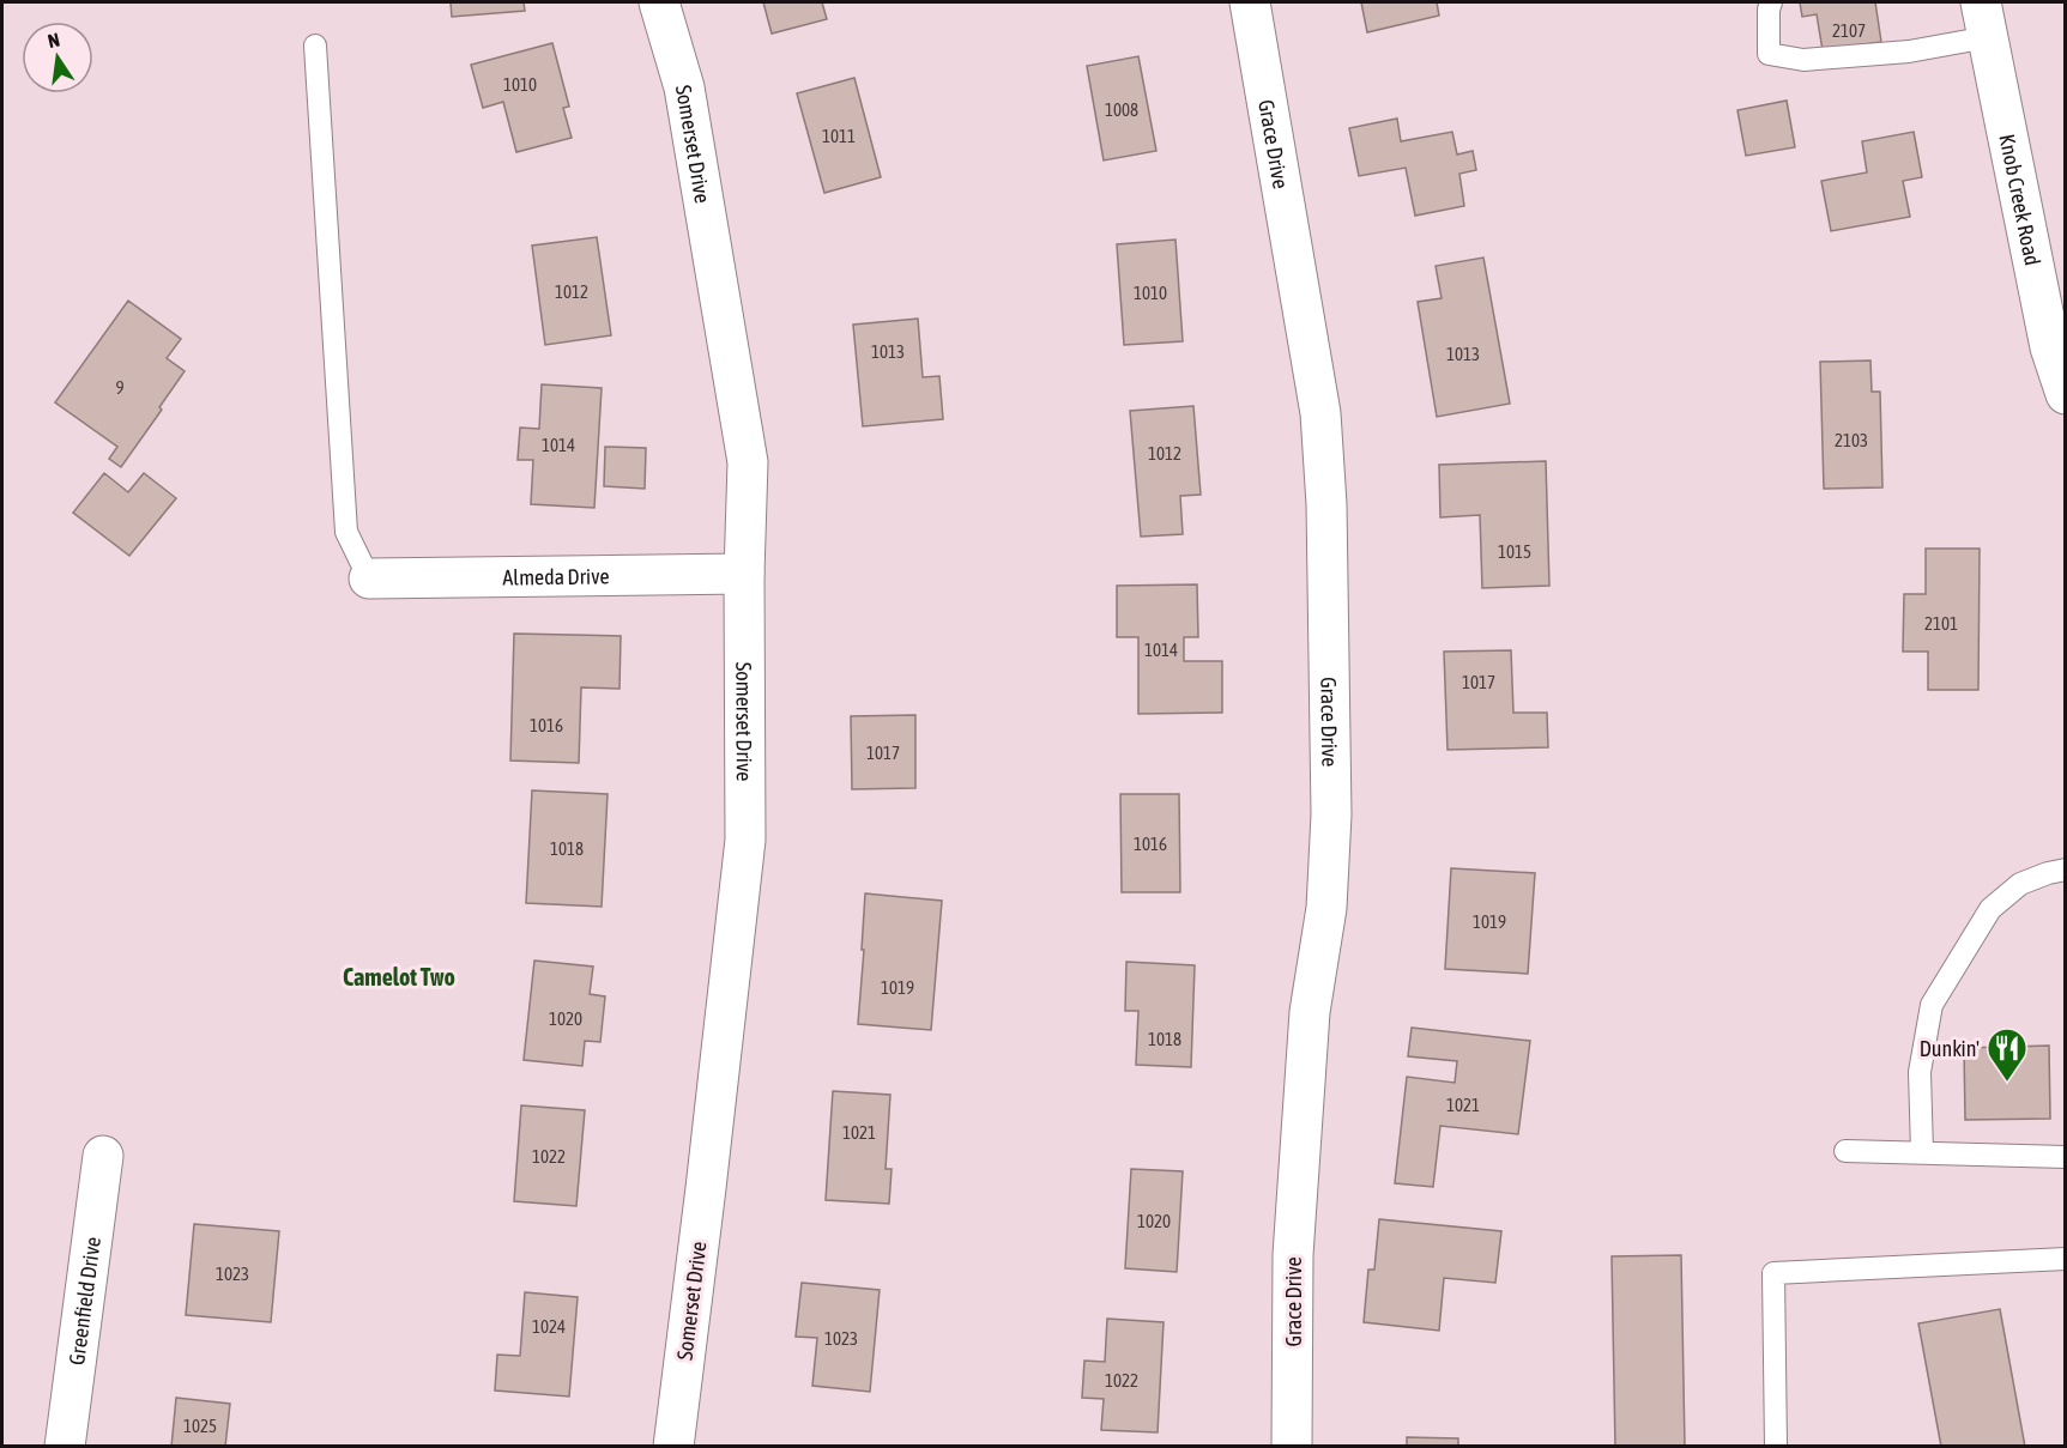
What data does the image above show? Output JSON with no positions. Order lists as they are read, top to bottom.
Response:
{
  "streets": {
    "street": [
      "Somerset Drive",
      "Grace Drive",
      "Knob Creek Road",
      "Almeda Drive",
      "Greenfield Drive"
    ]
  },
  "crossings": [
    ["Somerset Drive", "Almeda Drive"]
  ],
  "districts": ["Camelot Two"],
  "places": {
    "restaurant": ["Dunkin'"]
  },
  "house_numbers": [
    "2107",
    "1010",
    "1008",
    "1011",
    "1012",
    "1010",
    "1013",
    "1013",
    "9",
    "2103",
    "1014",
    "1012",
    "1015",
    "2101",
    "1014",
    "1017",
    "1016",
    "1017",
    "1016",
    "1018",
    "1019",
    "1019",
    "1020",
    "1018",
    "1021",
    "1021",
    "1022",
    "1020",
    "1023",
    "1024",
    "1023",
    "1022",
    "1025"
  ],
  "north": "top"
}
